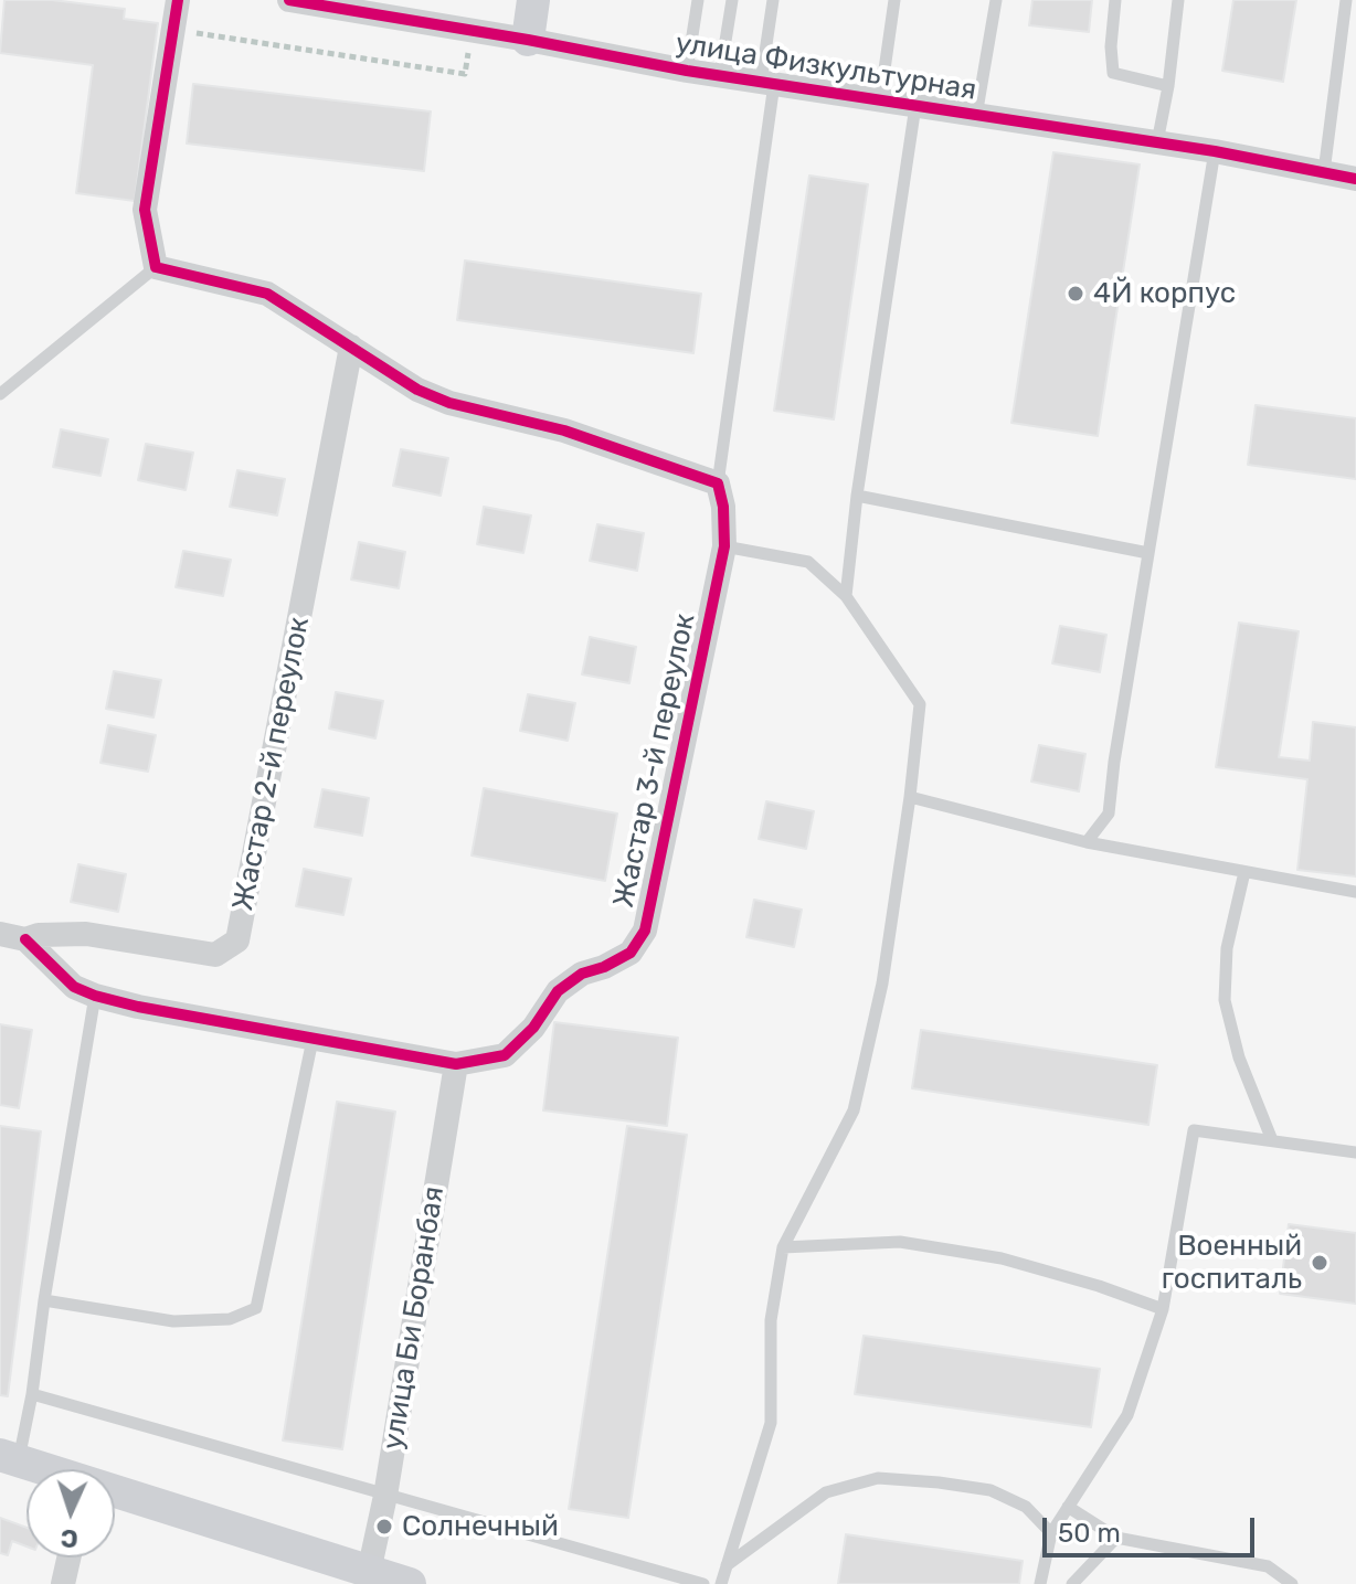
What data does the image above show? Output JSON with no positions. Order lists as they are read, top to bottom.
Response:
{
  "streets": {
    "street": [
      "улица Физкультурная",
      "Жастар 3-й переулок",
      "Жастар 2-й переулок",
      "улица Би Боранбая"
    ]
  },
  "crossings": [
    ["Жастар 3-й переулок", "Жастар 2-й переулок"],
    ["Жастар 3-й переулок", "улица Би Боранбая"]
  ],
  "places": ["4Й корпус", "Военный госпиталь", "Солнечный"],
  "scale_bar": "50 m",
  "north": "bottom"
}
